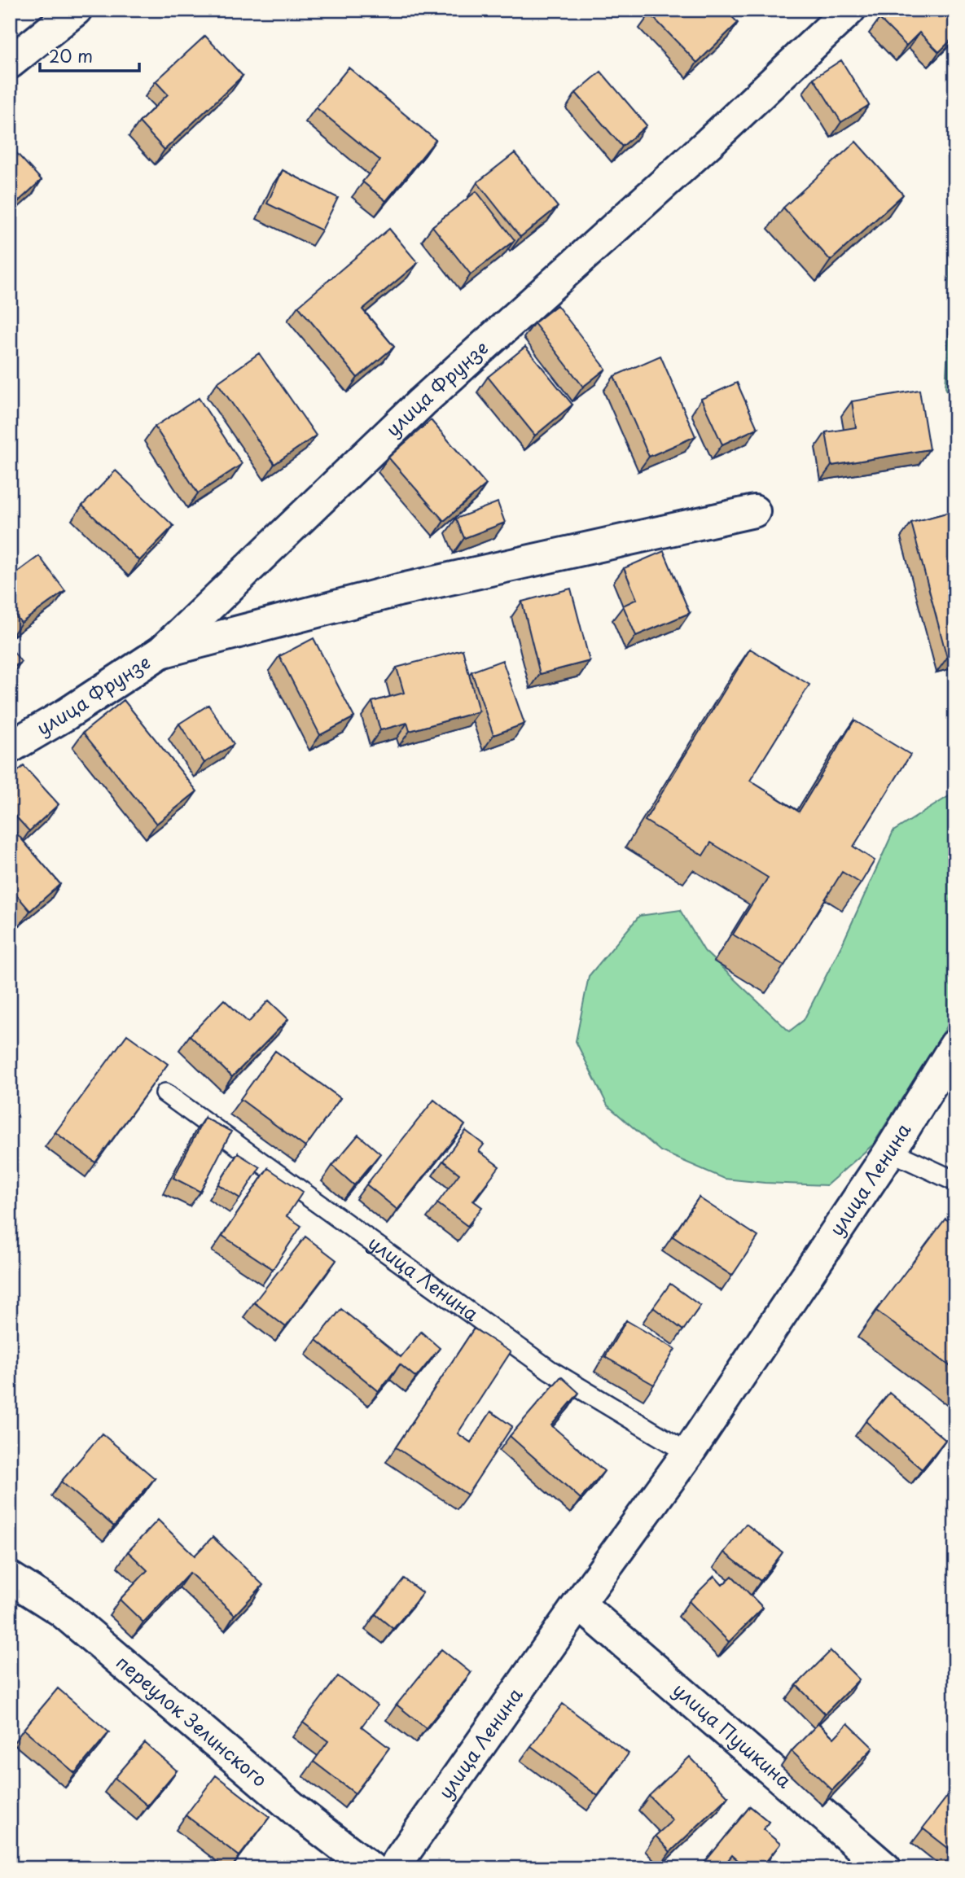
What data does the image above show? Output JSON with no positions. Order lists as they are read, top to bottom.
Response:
{
  "streets": {
    "street": [
      "улица Фрунзе",
      "улица Ленина",
      "переулок Зелинского",
      "улица Пушкина"
    ]
  },
  "crossings": [
    ["улица Ленина", "улица Пушкина"]
  ],
  "scale_bar": "20 m"
}
